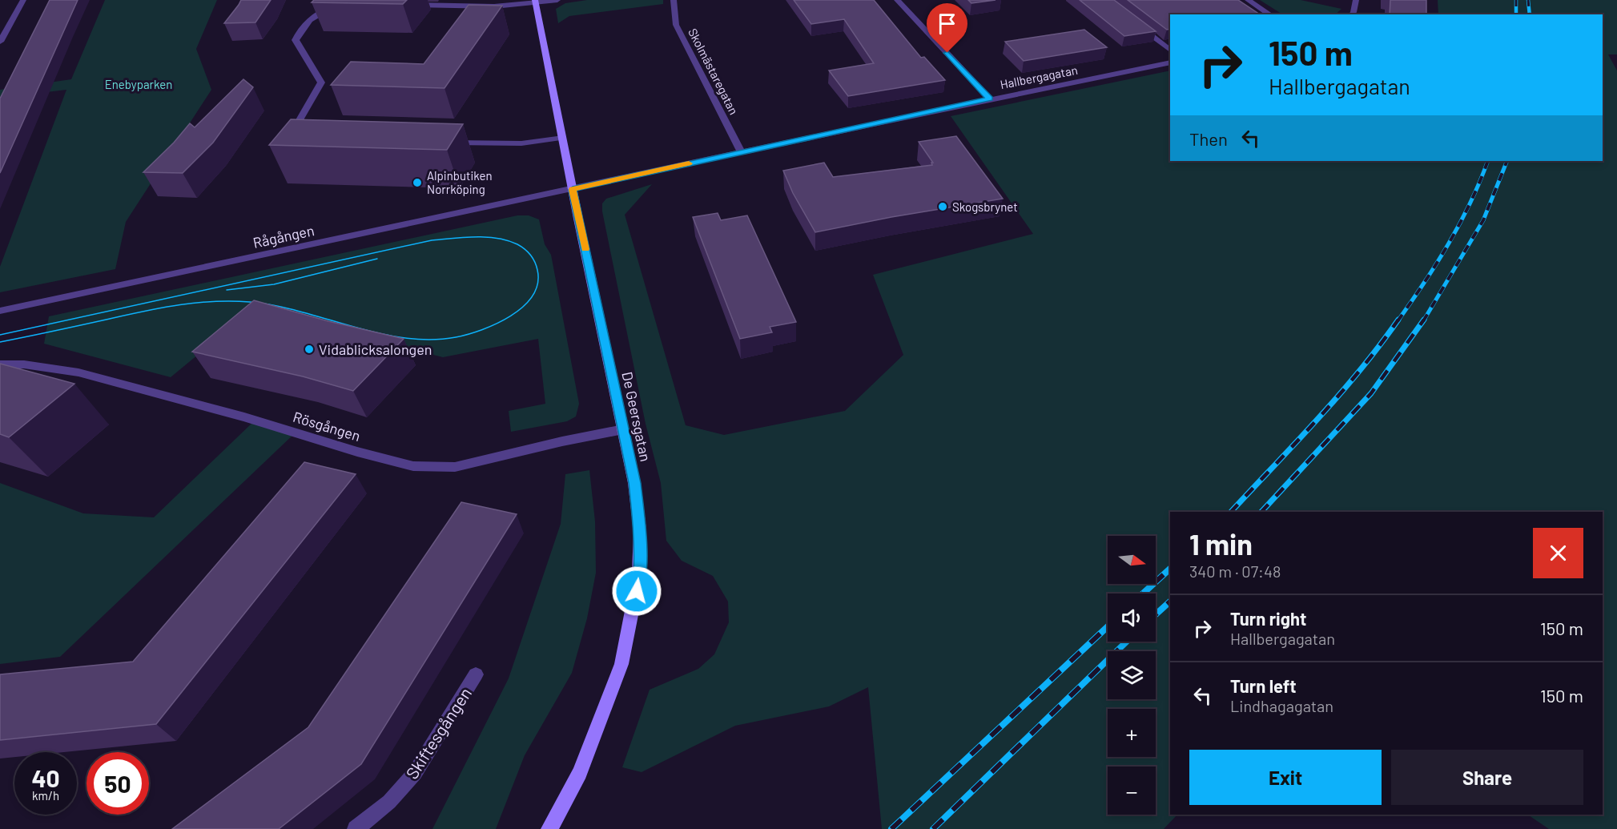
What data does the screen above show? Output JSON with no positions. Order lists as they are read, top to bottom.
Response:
{
  "streets": {
    "main road": ["De Geersgatan"],
    "street": [
      "Skolmästaregatan",
      "Hallbergagatan",
      "Rågången",
      "Rösgången",
      "Skiftesgången"
    ]
  },
  "crossings": [
    ["Skolmästaregatan", "Hallbergagatan"],
    ["Hallbergagatan", "Rågången"],
    ["Hallbergagatan", "De Geersgatan"],
    ["Rågången", "De Geersgatan"],
    ["De Geersgatan", "Rösgången"]
  ],
  "parks": ["Enebyparken"],
  "places": ["Alpinbutiken Norrköping", "Skogsbrynet", "Vidablicksalongen"],
  "north": "right",
  "page": {
    "turn": ["150 m", "Hallbergagatan"],
    "then": "Then",
    "heading": ["1 min", "340 m · 07:48"],
    "map_buttons": ["+", "−"],
    "list": [
      {
        "name": "Turn right",
        "note": "Hallbergagatan",
        "value": "150 m"
      },
      {
        "name": "Turn left",
        "note": "Lindhagagatan",
        "value": "150 m"
      }
    ],
    "buttons": ["Exit", "Share"],
    "speed": "40 km/h",
    "limit": "50"
  }
}
